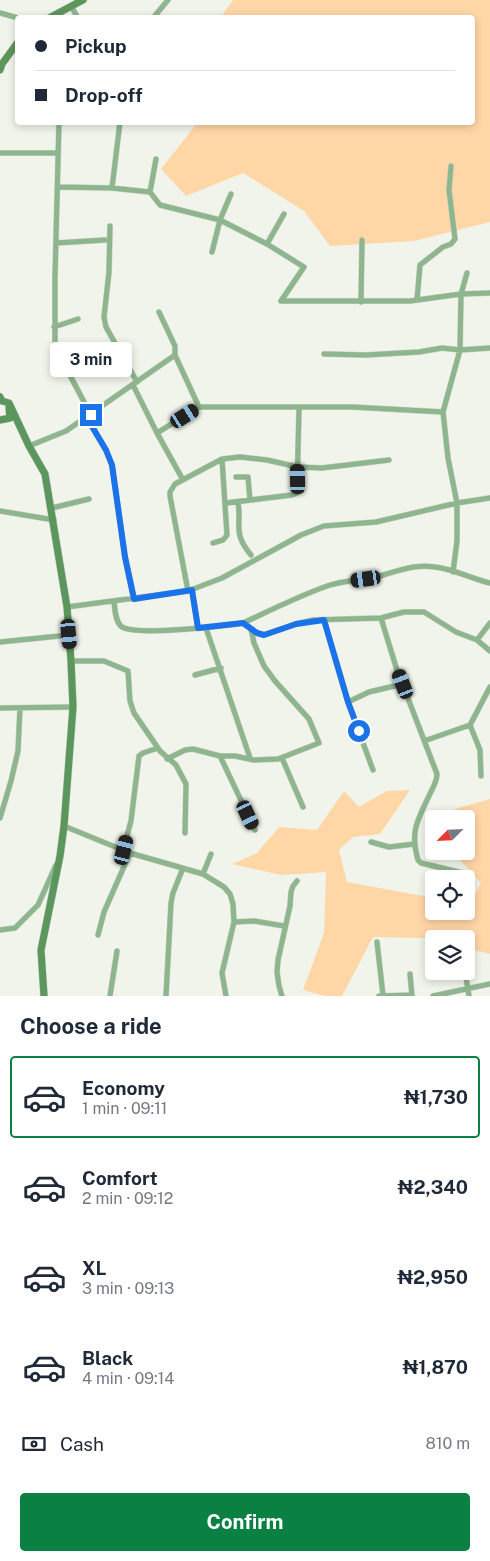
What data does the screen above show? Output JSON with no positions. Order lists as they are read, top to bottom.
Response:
{
  "north": "bottom left",
  "page": {
    "banner": ["Pickup", "Drop-off"],
    "bubble": "3 min",
    "heading": "Choose a ride",
    "list": [
      {
        "name": "Economy",
        "note": "1 min · 09:11",
        "value": "₦1,730"
      },
      {
        "name": "Comfort",
        "note": "2 min · 09:12",
        "value": "₦2,340"
      },
      {
        "name": "XL",
        "note": "3 min · 09:13",
        "value": "₦2,950"
      },
      {
        "name": "Black",
        "note": "4 min · 09:14",
        "value": "₦1,870"
      }
    ],
    "pay": ["Cash", "810 m"],
    "buttons": "Confirm"
  }
}
